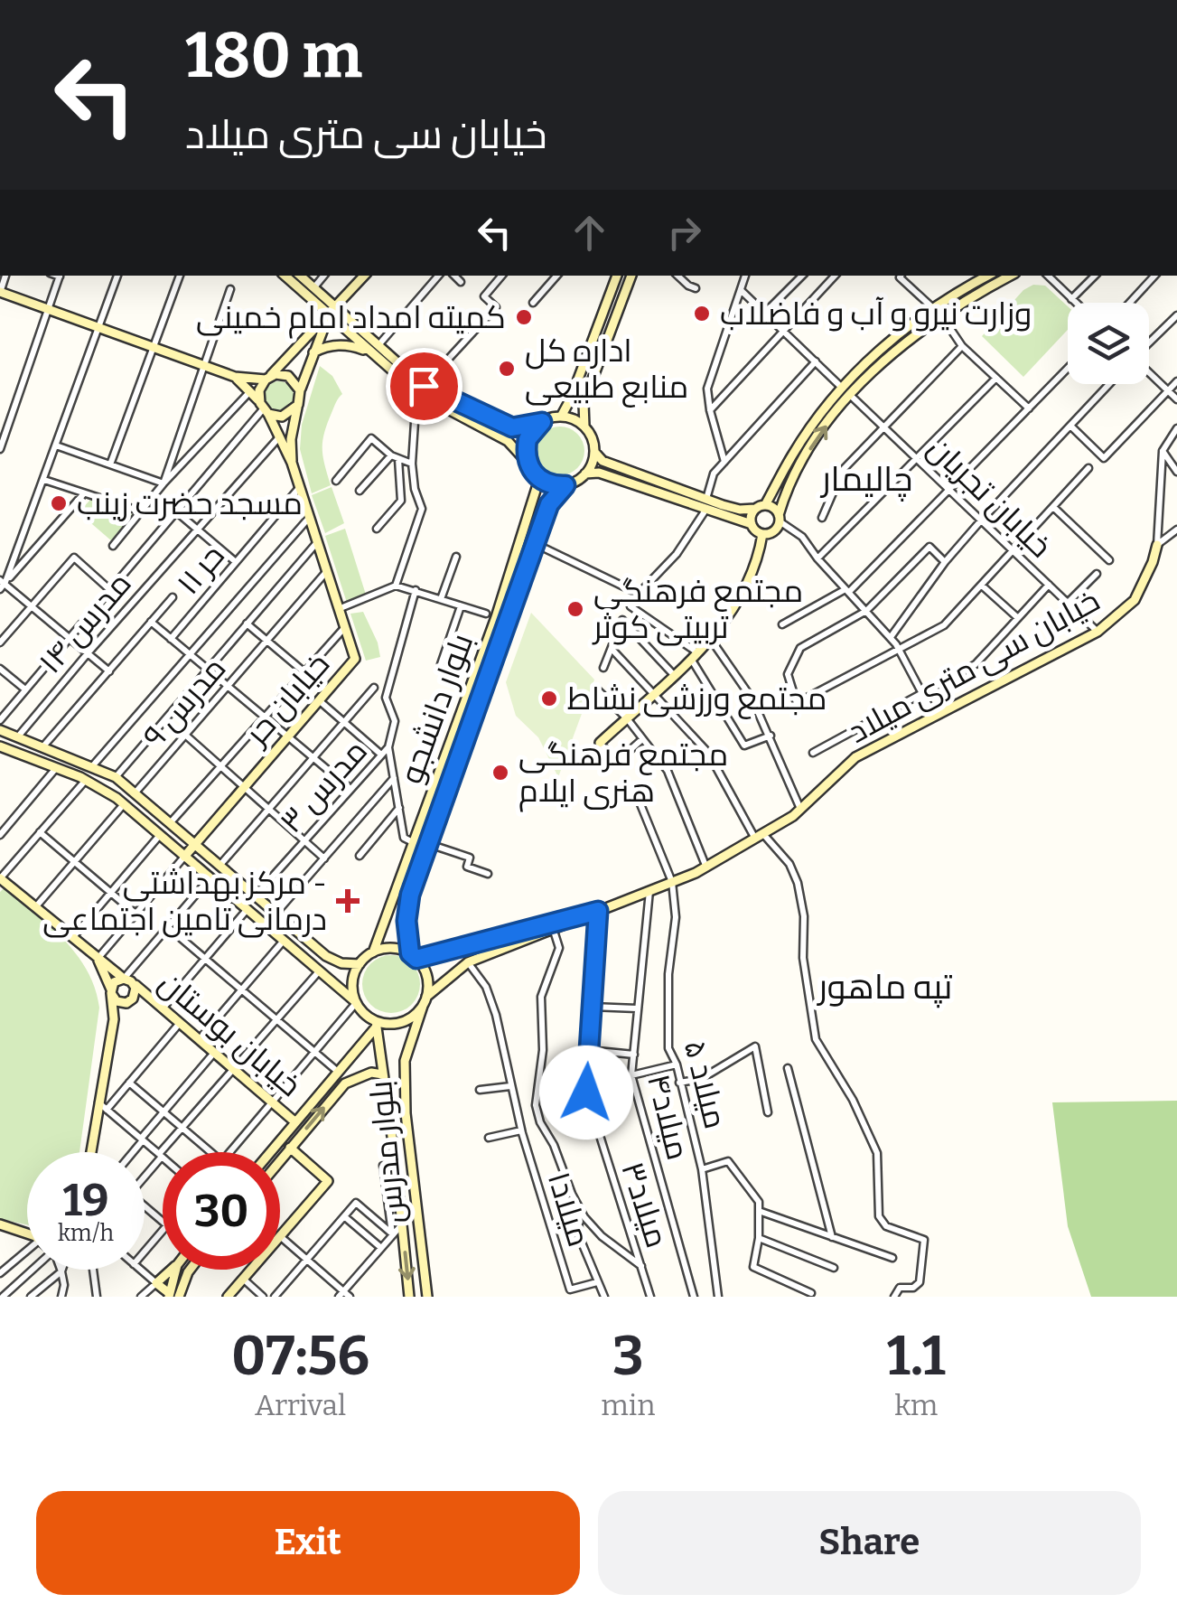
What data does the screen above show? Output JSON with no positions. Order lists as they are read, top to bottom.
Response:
{
  "streets": {
    "street": [
      "خیابان تجریان",
      "حر ۱۱",
      "مدرس ۱۴",
      "خیابان سی متری میلاد",
      "خیابان حر",
      "مدرس ۹",
      "بلوار دانشجو",
      "مدرس ۳",
      "خیابان بوستان",
      "میلاد ۵",
      "میلاد۴",
      "بلوار مدرس",
      "میلاد۳",
      "میلاد۱"
    ]
  },
  "crossings": [
    ["خیابان تجریان", "خیابان سی متری میلاد"],
    ["حر ۱۱", "خیابان حر"],
    ["مدرس ۱۴", "خیابان حر"],
    ["خیابان سی متری میلاد", "بلوار دانشجو"],
    ["خیابان سی متری میلاد", "میلاد ۵"],
    ["خیابان سی متری میلاد", "میلاد۴"],
    ["خیابان سی متری میلاد", "بلوار مدرس"],
    ["خیابان سی متری میلاد", "میلاد۳"],
    ["خیابان سی متری میلاد", "میلاد۱"],
    ["خیابان حر", "مدرس ۹"],
    ["بلوار دانشجو", "بلوار مدرس"]
  ],
  "districts": ["چالیمار", "تپه ماهور"],
  "places": {
    "other": [
      "وزارت نیرو و آب و فاضلاب",
      "کمیته امداد امام خمینی",
      "اداره کل منابع طبیعی",
      "مسجد حضرت زینب",
      "مجتمع فرهنگی تربیتی کوثر",
      "مجتمع ورزشی نشاط",
      "مجتمع فرهنگی هنری ایلام"
    ],
    "health": ["مرکز بهداشتی - درمانی تامین اجتماعی"]
  },
  "page": {
    "turn": ["180 m", "خیابان سی متری میلاد"],
    "speed": "19 km/h",
    "limit": "30",
    "eta": [
      "07:56",
      "Arrival",
      "3",
      "min",
      "1.1",
      "km"
    ],
    "buttons": ["Exit", "Share"]
  }
}
